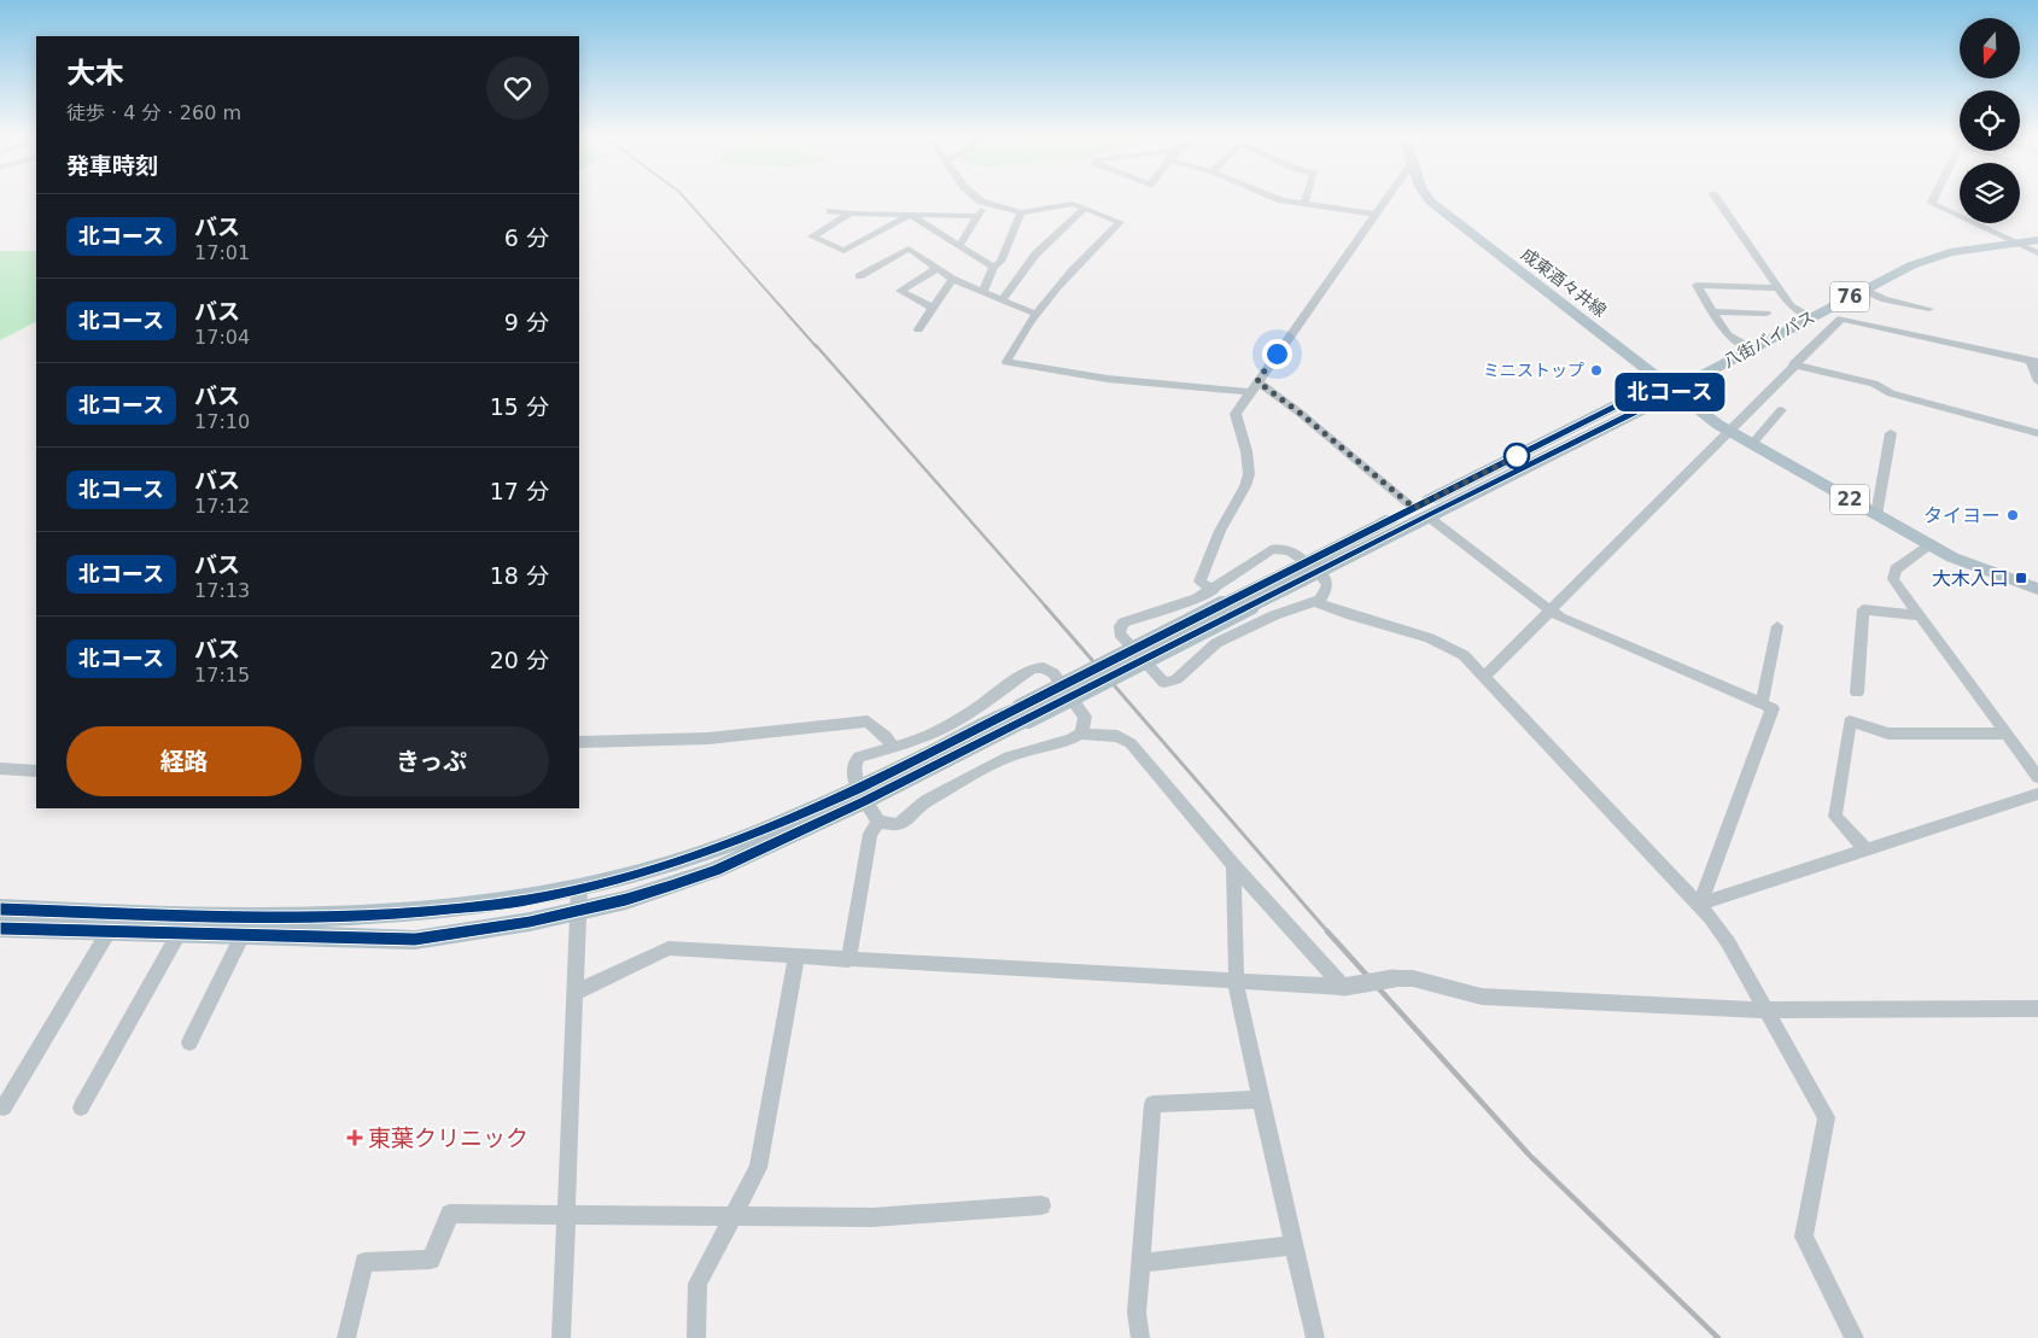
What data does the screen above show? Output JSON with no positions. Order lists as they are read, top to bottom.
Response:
{
  "streets": {
    "main road": [
      "成東酒々井線",
      "76",
      "八街バイパス",
      "22"
    ]
  },
  "crossings": [
    ["成東酒々井線", "八街バイパス"],
    ["成東酒々井線", "22"],
    ["八街バイパス", "22"]
  ],
  "places": {
    "other": ["ミニストップ", "タイヨー"],
    "transit": ["大木入口"],
    "health": ["東葉クリニック"]
  },
  "lines": ["bus line 北コース"],
  "north": "bottom",
  "page": {
    "on_map": "北コース",
    "heading": [
      ["大木", "徒歩 · 4 分 · 260 m"],
      "発車時刻"
    ],
    "list": [
      {
        "mark": "北コース",
        "name": "バス",
        "note": "17:01",
        "value": "6 分"
      },
      {
        "mark": "北コース",
        "name": "バス",
        "note": "17:04",
        "value": "9 分"
      },
      {
        "mark": "北コース",
        "name": "バス",
        "note": "17:10",
        "value": "15 分"
      },
      {
        "mark": "北コース",
        "name": "バス",
        "note": "17:12",
        "value": "17 分"
      },
      {
        "mark": "北コース",
        "name": "バス",
        "note": "17:13",
        "value": "18 分"
      },
      {
        "mark": "北コース",
        "name": "バス",
        "note": "17:15",
        "value": "20 分"
      }
    ],
    "buttons": ["経路", "きっぷ"]
  }
}
